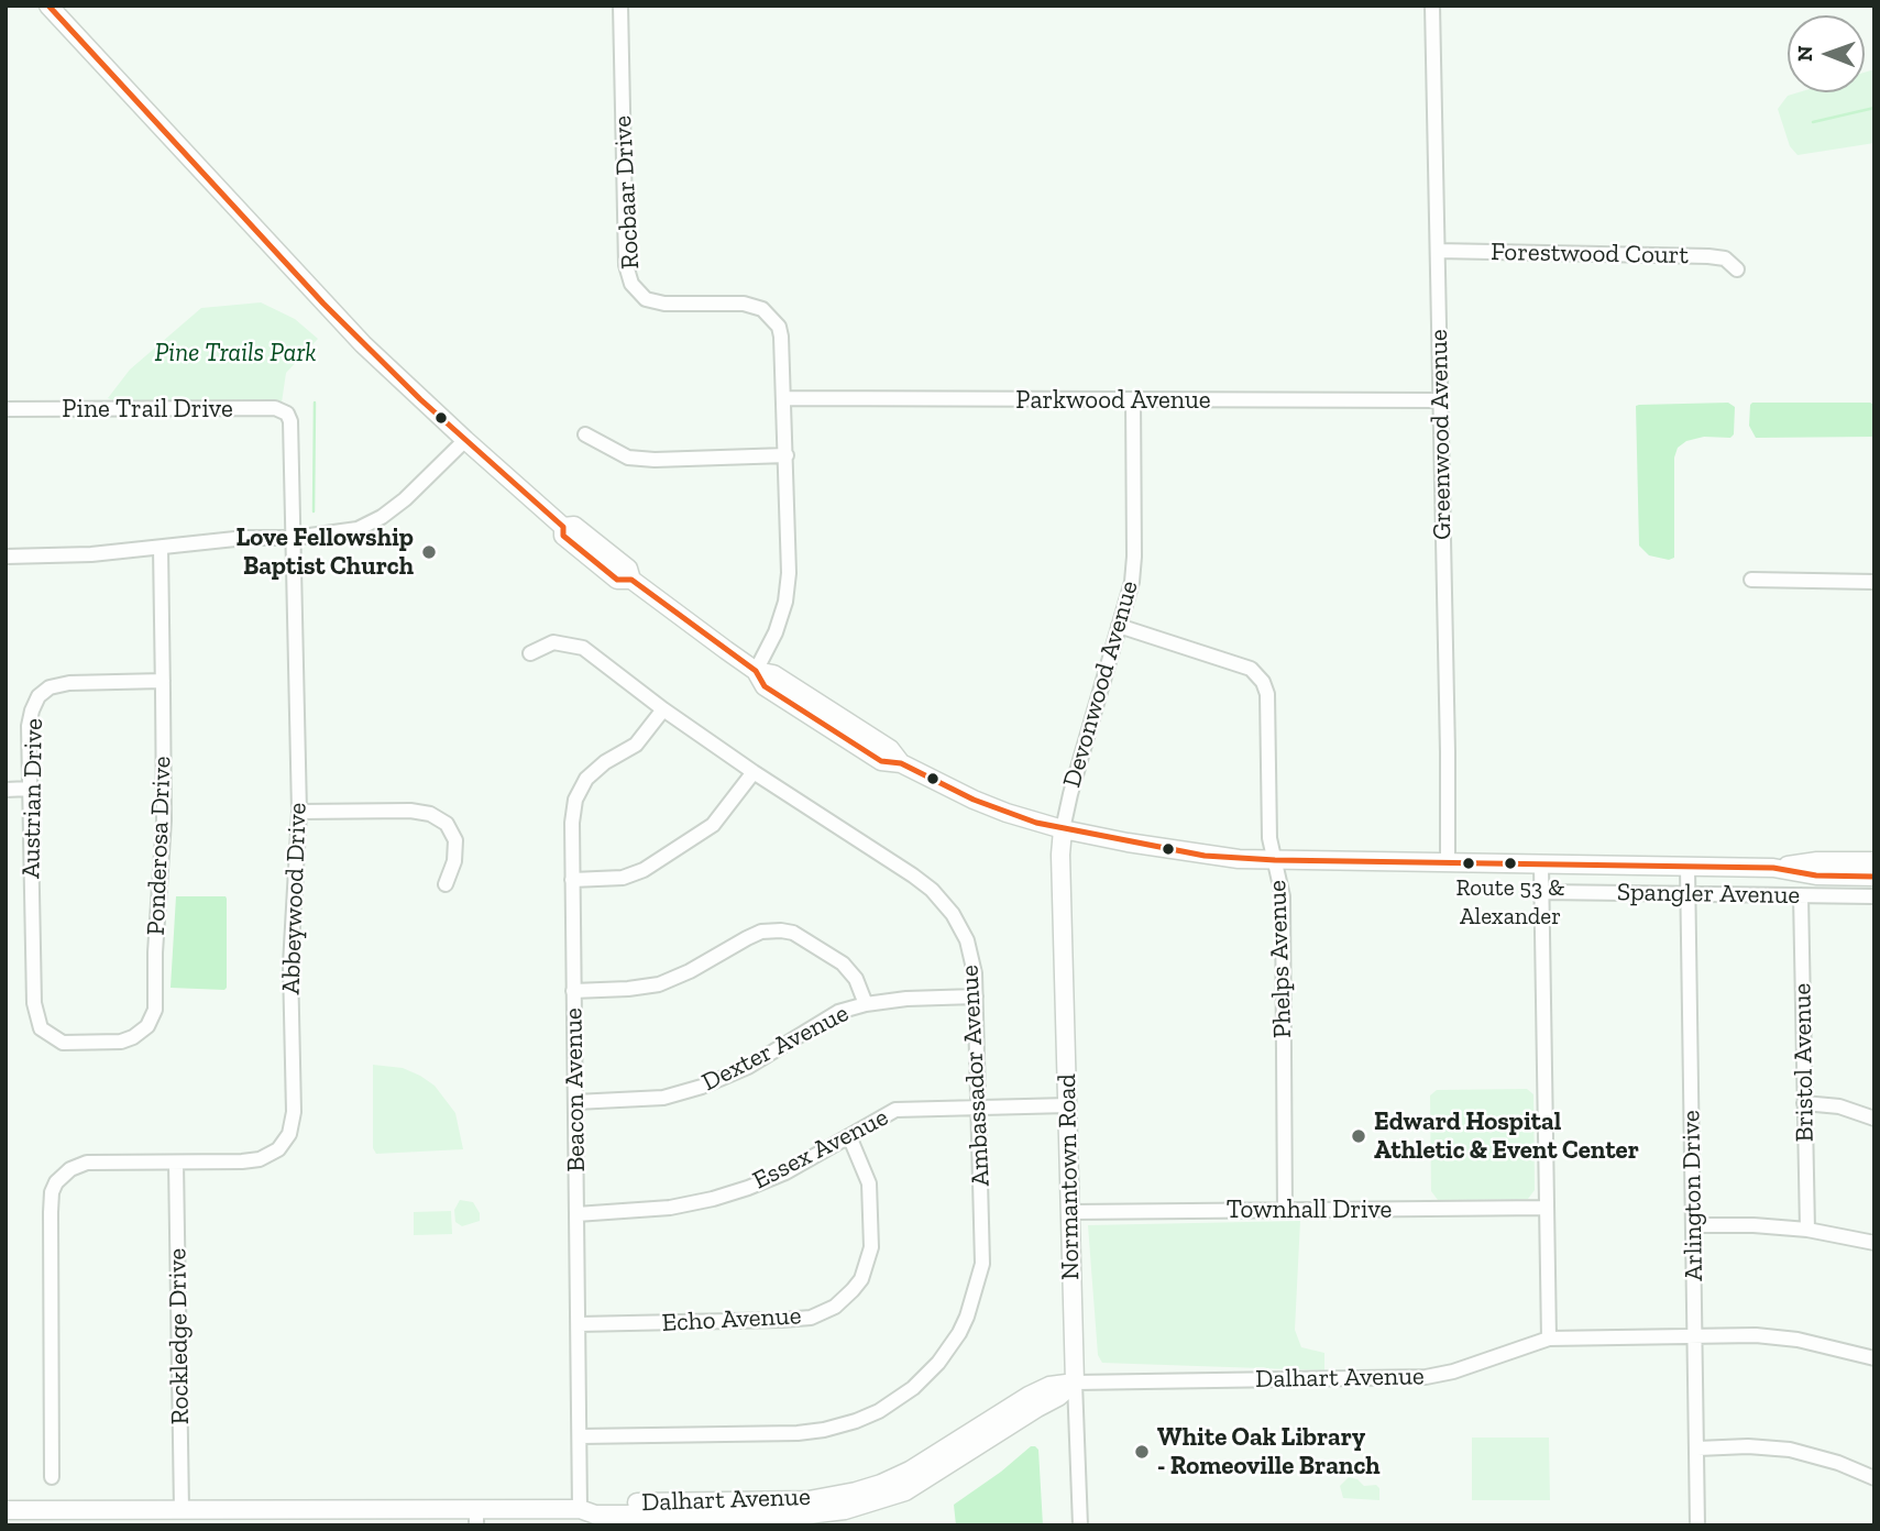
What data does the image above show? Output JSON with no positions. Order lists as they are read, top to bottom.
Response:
{
  "streets": {
    "main road": ["Normantown Road", "Dalhart Avenue"],
    "street": [
      "Rocbaar Drive",
      "Forestwood Court",
      "Parkwood Avenue",
      "Pine Trail Drive",
      "Greenwood Avenue",
      "Devonwood Avenue",
      "Austrian Drive",
      "Ponderosa Drive",
      "Spangler Avenue",
      "Abbeywood Drive",
      "Phelps Avenue",
      "Dexter Avenue",
      "Bristol Avenue",
      "Ambassador Avenue",
      "Beacon Avenue",
      "Essex Avenue",
      "Arlington Drive",
      "Townhall Drive",
      "Echo Avenue",
      "Rockledge Drive"
    ]
  },
  "crossings": [
    ["Rocbaar Drive", "Parkwood Avenue"],
    ["Forestwood Court", "Greenwood Avenue"],
    ["Parkwood Avenue", "Greenwood Avenue"],
    ["Parkwood Avenue", "Devonwood Avenue"],
    ["Pine Trail Drive", "Abbeywood Drive"],
    ["Devonwood Avenue", "Phelps Avenue"],
    ["Devonwood Avenue", "Normantown Road"],
    ["Austrian Drive", "Ponderosa Drive"],
    ["Spangler Avenue", "Bristol Avenue"],
    ["Spangler Avenue", "Arlington Drive"],
    ["Abbeywood Drive", "Rockledge Drive"],
    ["Phelps Avenue", "Townhall Drive"],
    ["Dexter Avenue", "Ambassador Avenue"],
    ["Dexter Avenue", "Beacon Avenue"],
    ["Ambassador Avenue", "Beacon Avenue"],
    ["Ambassador Avenue", "Essex Avenue"],
    ["Beacon Avenue", "Essex Avenue"],
    ["Beacon Avenue", "Echo Avenue"],
    ["Beacon Avenue", "Dalhart Avenue"],
    ["Essex Avenue", "Normantown Road"],
    ["Essex Avenue", "Echo Avenue"],
    ["Normantown Road", "Townhall Drive"],
    ["Normantown Road", "Dalhart Avenue"],
    ["Arlington Drive", "Dalhart Avenue"],
    ["Rockledge Drive", "Dalhart Avenue"]
  ],
  "parks": ["Pine Trails Park"],
  "places": [
    "Love Fellowship Baptist Church",
    "Route 53 & Alexander",
    "Edward Hospital Athletic & Event Center",
    "White Oak Library - Romeoville Branch"
  ],
  "north": "left"
}
